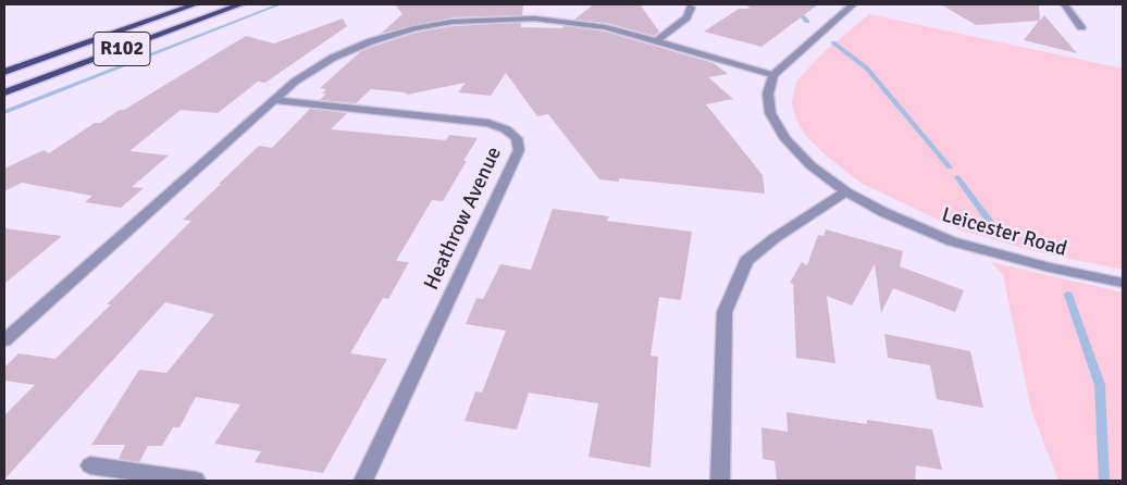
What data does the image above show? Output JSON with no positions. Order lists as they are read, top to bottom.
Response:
{
  "streets": {
    "main road": ["R102"],
    "street": ["Heathrow Avenue", "Leicester Road"]
  }
}
